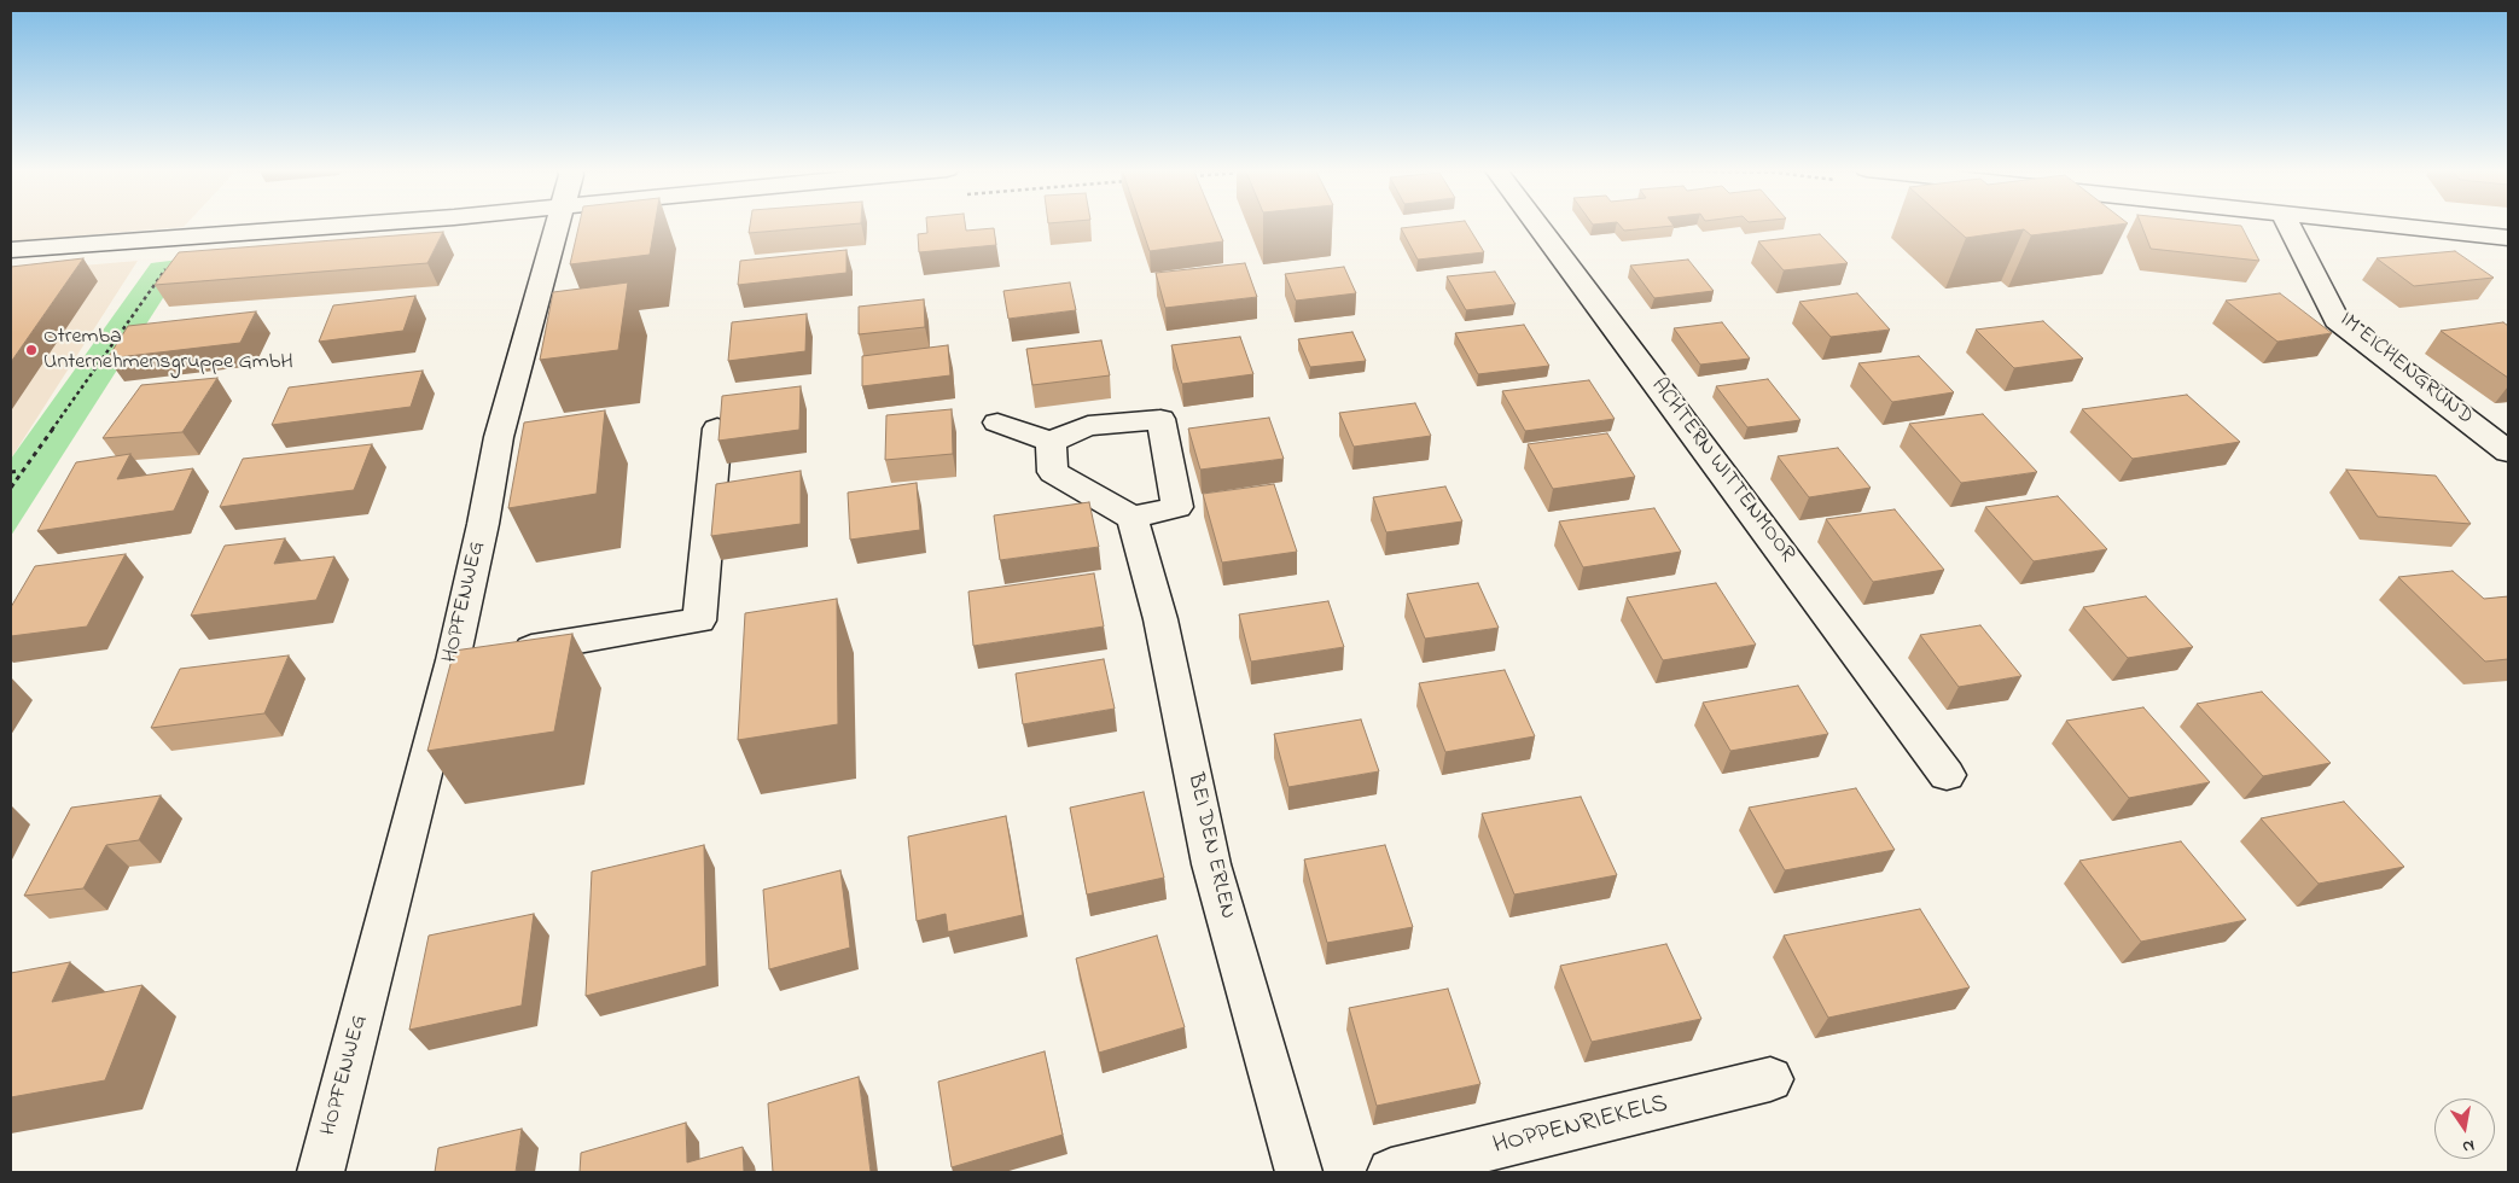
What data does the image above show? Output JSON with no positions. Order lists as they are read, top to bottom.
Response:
{
  "streets": {
    "street": [
      "IM EICHENGRUND",
      "ACHTERN WITTENMOOR",
      "HOPFENWEG",
      "BEI DEN ERLEN",
      "HOPPENRIEKELS"
    ]
  },
  "places": ["Otremba Unternehmensgruppe GmbH"],
  "north": "bottom"
}
